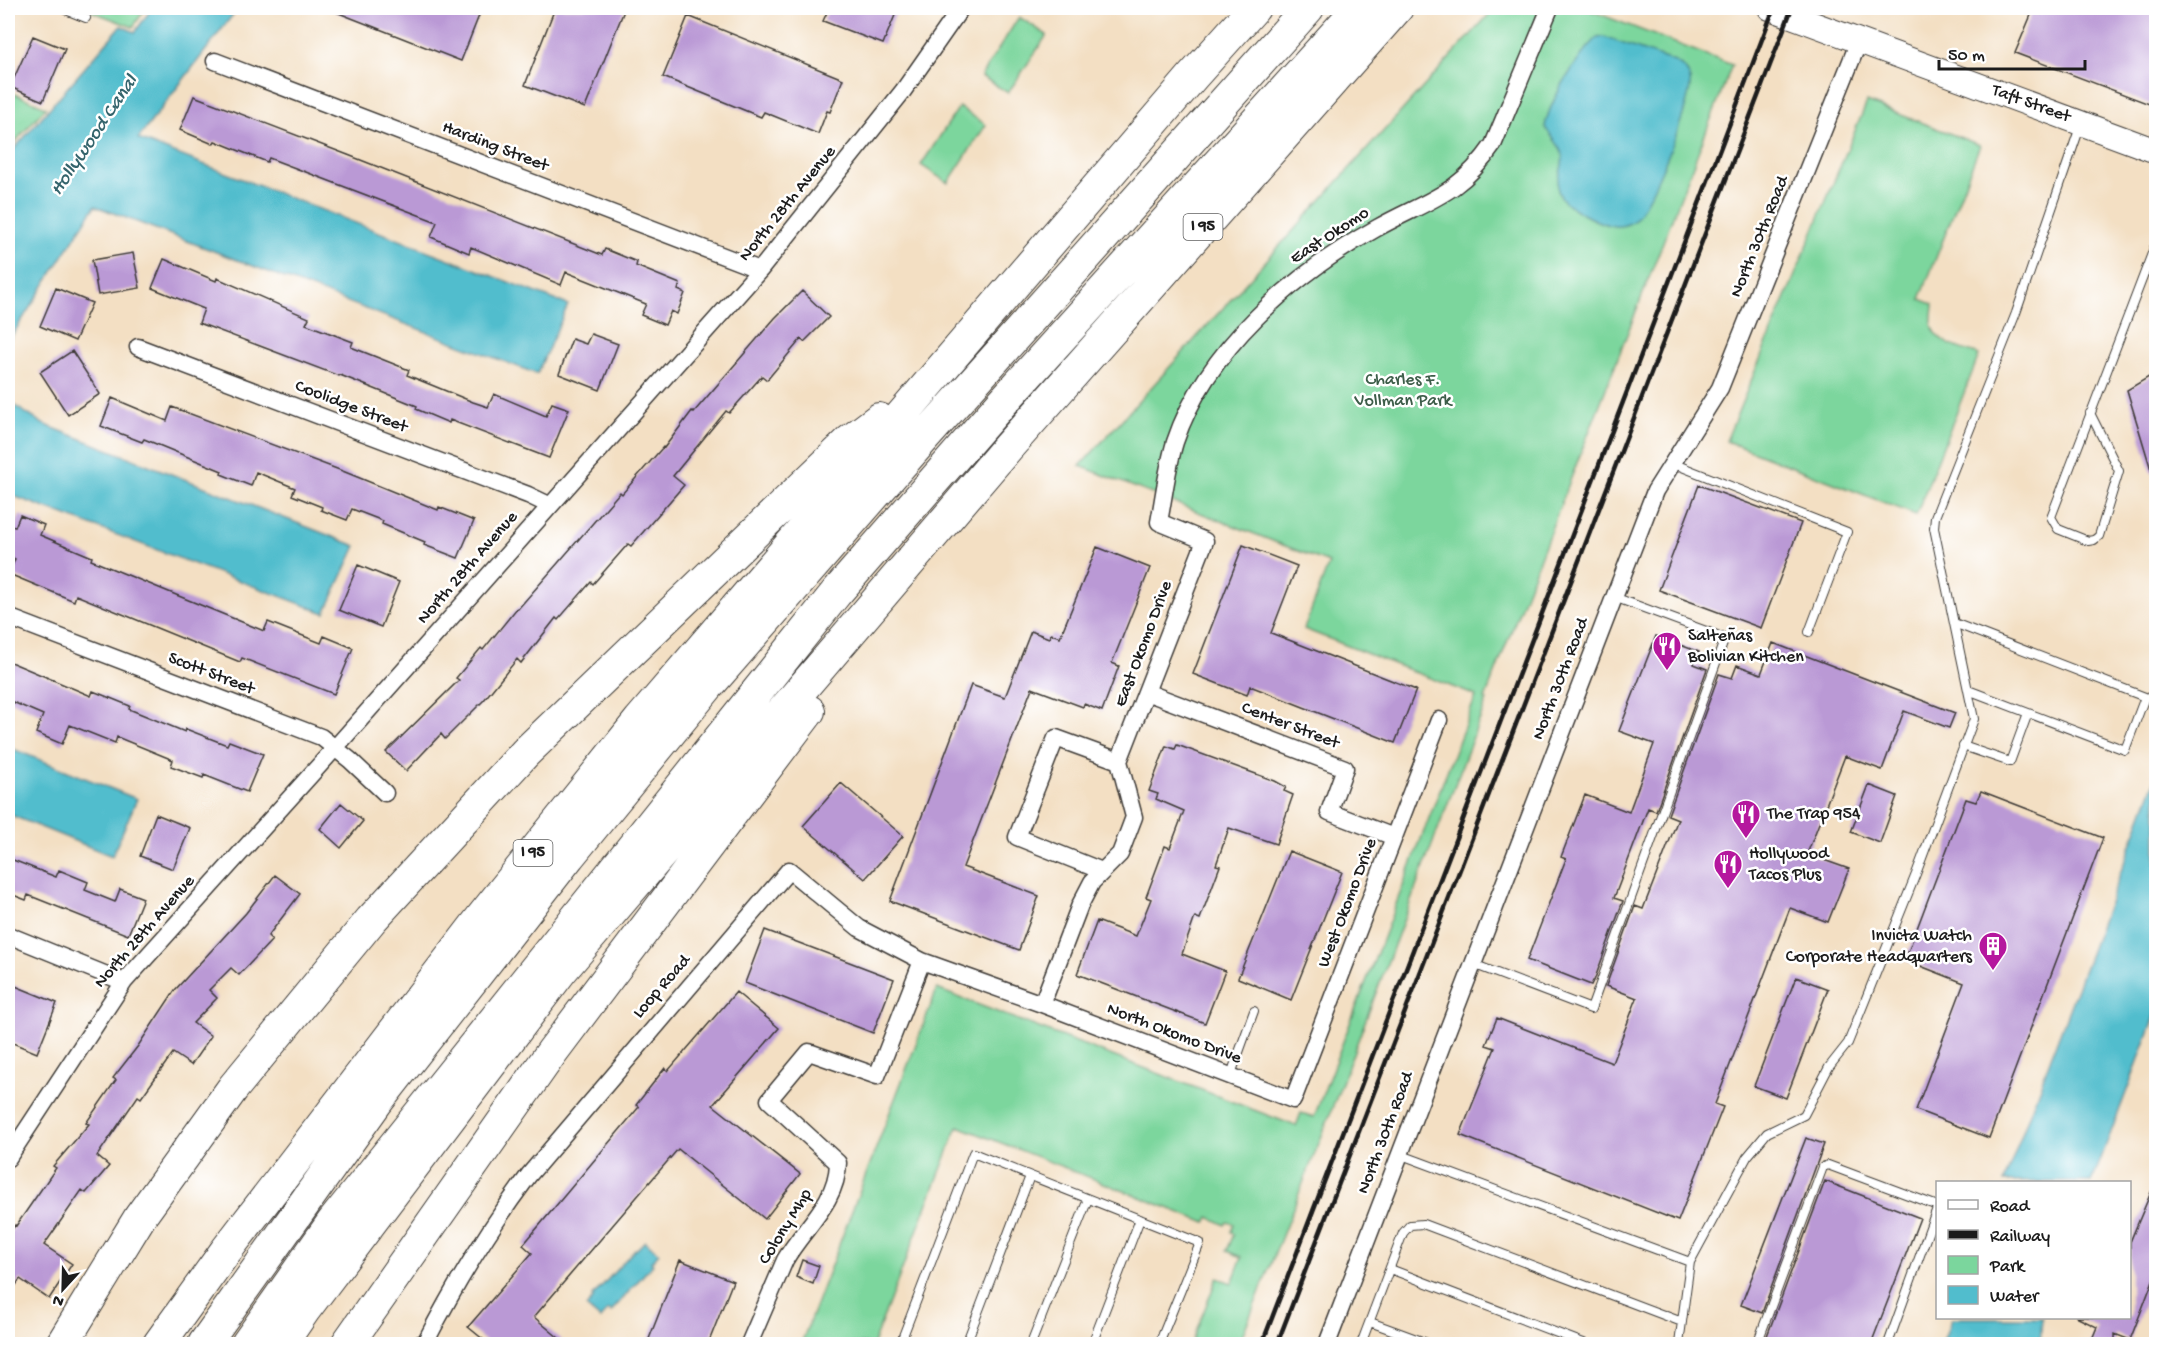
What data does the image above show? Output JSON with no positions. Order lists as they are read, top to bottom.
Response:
{
  "streets": {
    "highway": ["I 95"],
    "street": [
      "Taft Street",
      "Harding Street",
      "North 28th Avenue",
      "East Okomo",
      "North 30th Road",
      "Coolidge Street",
      "East Okomo Drive",
      "Scott Street",
      "Center Street",
      "West Okomo Drive",
      "Loop Road",
      "North Okomo Drive",
      "Colony Mhp"
    ]
  },
  "crossings": [
    ["Taft Street", "North 30th Road"],
    ["Harding Street", "North 28th Avenue"],
    ["North 28th Avenue", "Coolidge Street"],
    ["North 28th Avenue", "Scott Street"],
    ["East Okomo", "East Okomo Drive"],
    ["East Okomo Drive", "Center Street"],
    ["Center Street", "West Okomo Drive"],
    ["West Okomo Drive", "North Okomo Drive"],
    ["Loop Road", "North Okomo Drive"],
    ["North Okomo Drive", "Colony Mhp"]
  ],
  "water": ["Hollywood Canal"],
  "parks": ["Charles F. Vollman Park"],
  "places": {
    "restaurant": ["Salteñas Bolivian Kitchen", "The Trap 954", "Hollywood Tacos Plus"],
    "building": ["Invicta Watch Corporate Headquarters"]
  },
  "legend": [
    "Road",
    "Railway",
    "Park",
    "Water"
  ],
  "scale_bar": "50 m",
  "north": "bottom"
}
